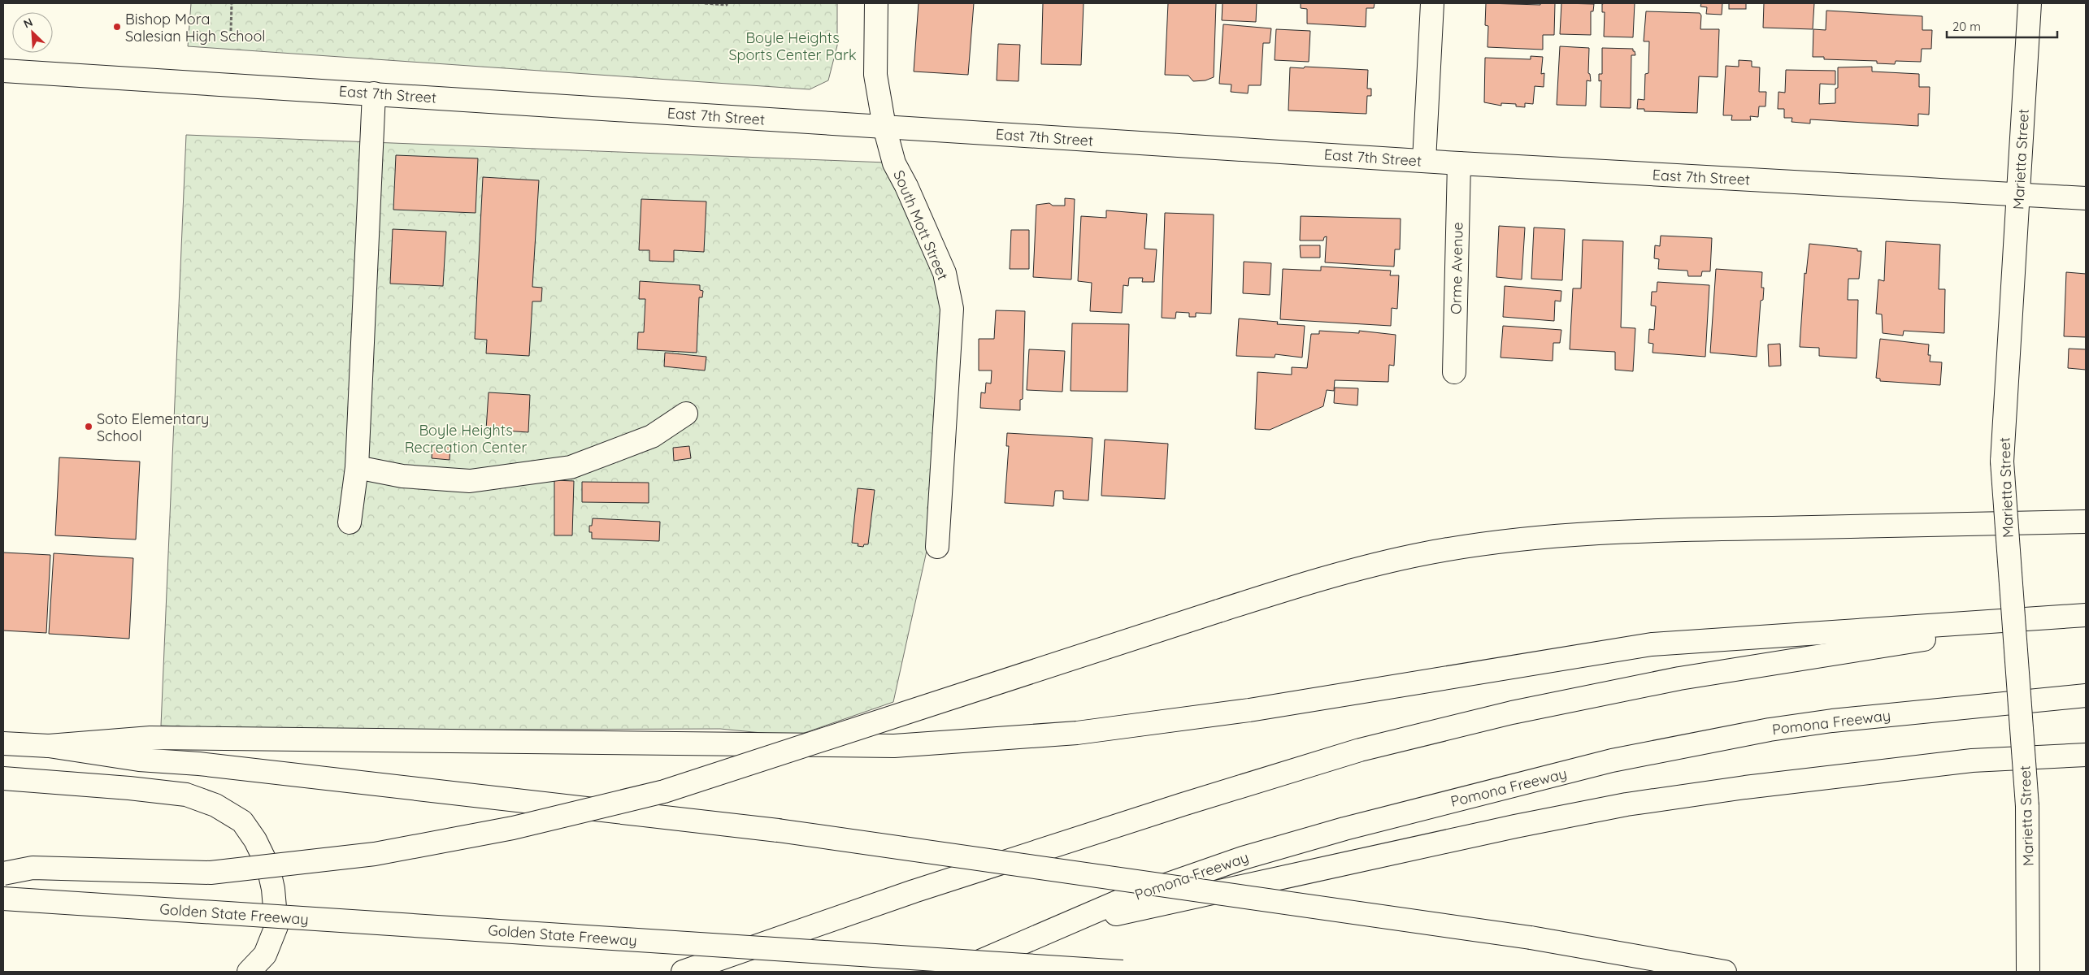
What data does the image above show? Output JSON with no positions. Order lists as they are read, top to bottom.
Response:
{
  "streets": {
    "main road": [
      "East 7th Street",
      "Marietta Street",
      "South Mott Street",
      "Orme Avenue",
      "Pomona Freeway",
      "Golden State Freeway"
    ]
  },
  "crossings": [
    ["East 7th Street", "Marietta Street"],
    ["East 7th Street", "South Mott Street"],
    ["East 7th Street", "Orme Avenue"]
  ],
  "parks": ["Boyle Heights Sports Center Park", "Boyle Heights Recreation Center"],
  "places": ["Bishop Mora Salesian High School", "Soto Elementary School"],
  "scale_bar": "20 m",
  "north": "top left"
}
